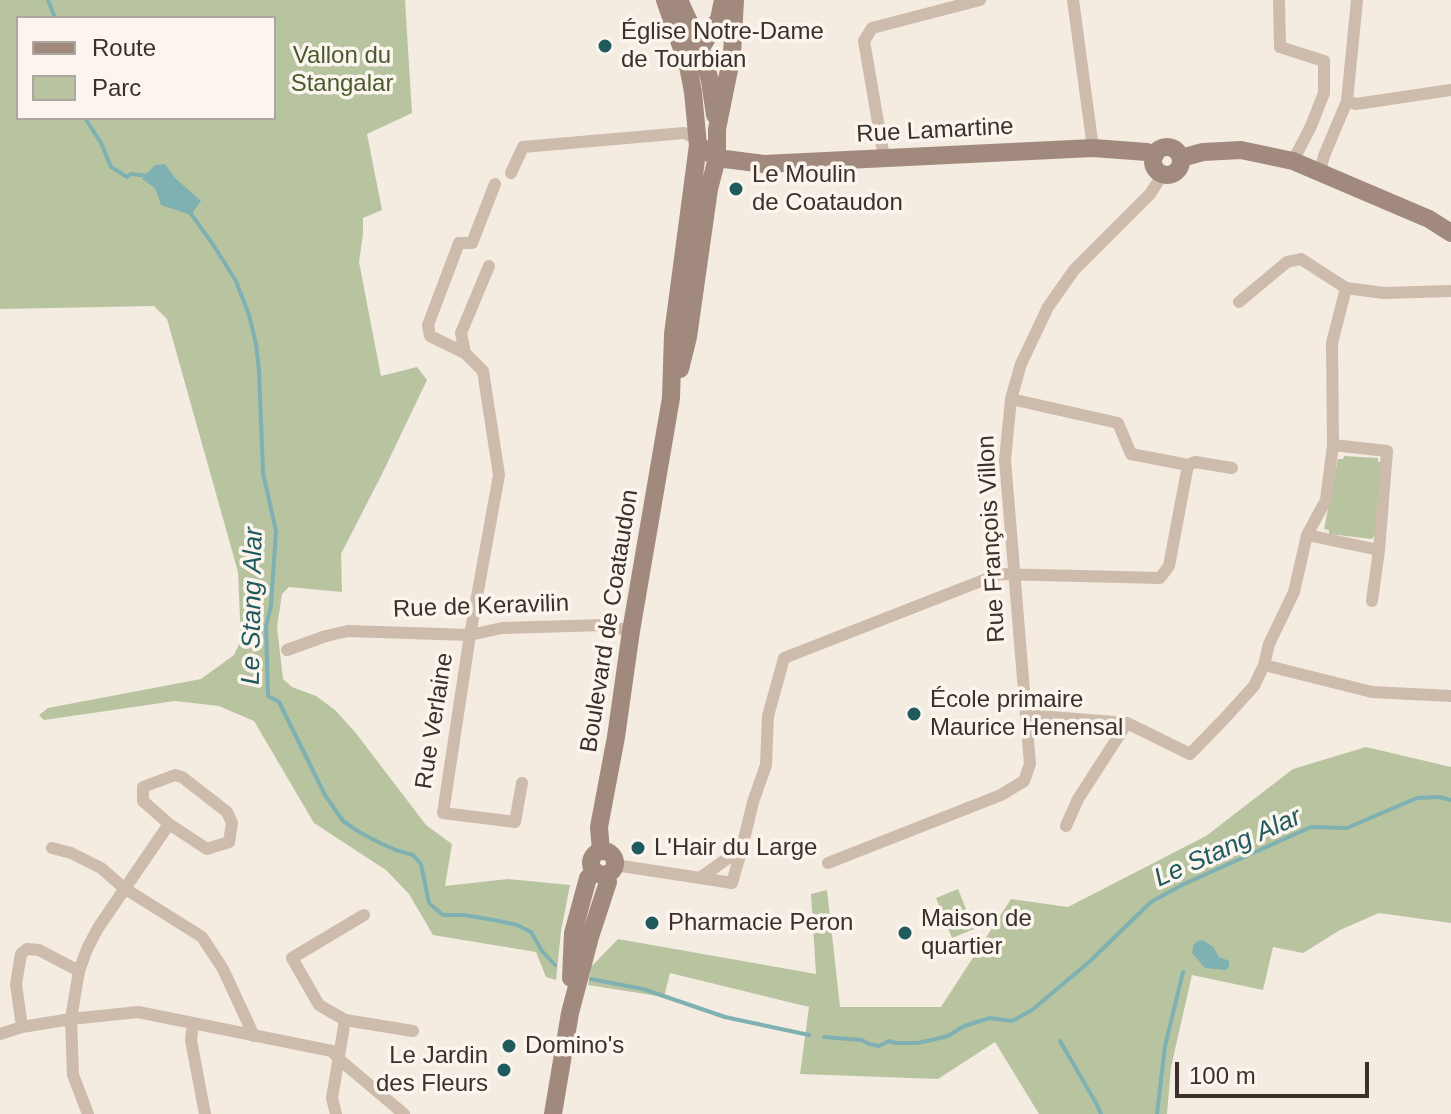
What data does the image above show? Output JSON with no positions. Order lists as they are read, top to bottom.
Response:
{
  "streets": {
    "main road": ["Rue Lamartine", "Boulevard de Coataudon"],
    "street": ["Rue François Villon", "Rue de Keravilin", "Rue Verlaine"]
  },
  "crossings": [
    ["Rue Lamartine", "Rue François Villon"],
    ["Rue Lamartine", "Boulevard de Coataudon"],
    ["Rue de Keravilin", "Boulevard de Coataudon"],
    ["Rue de Keravilin", "Rue Verlaine"]
  ],
  "water": ["Le Stang Alar"],
  "parks": ["Vallon du Stangalar"],
  "places": [
    "Église Notre-Dame de Tourbian",
    "Le Moulin de Coataudon",
    "École primaire Maurice Henensal",
    "L'Hair du Large",
    "Pharmacie Peron",
    "Maison de quartier",
    "Domino's",
    "Le Jardin des Fleurs"
  ],
  "legend": ["Route", "Parc"],
  "scale_bar": "100 m"
}
